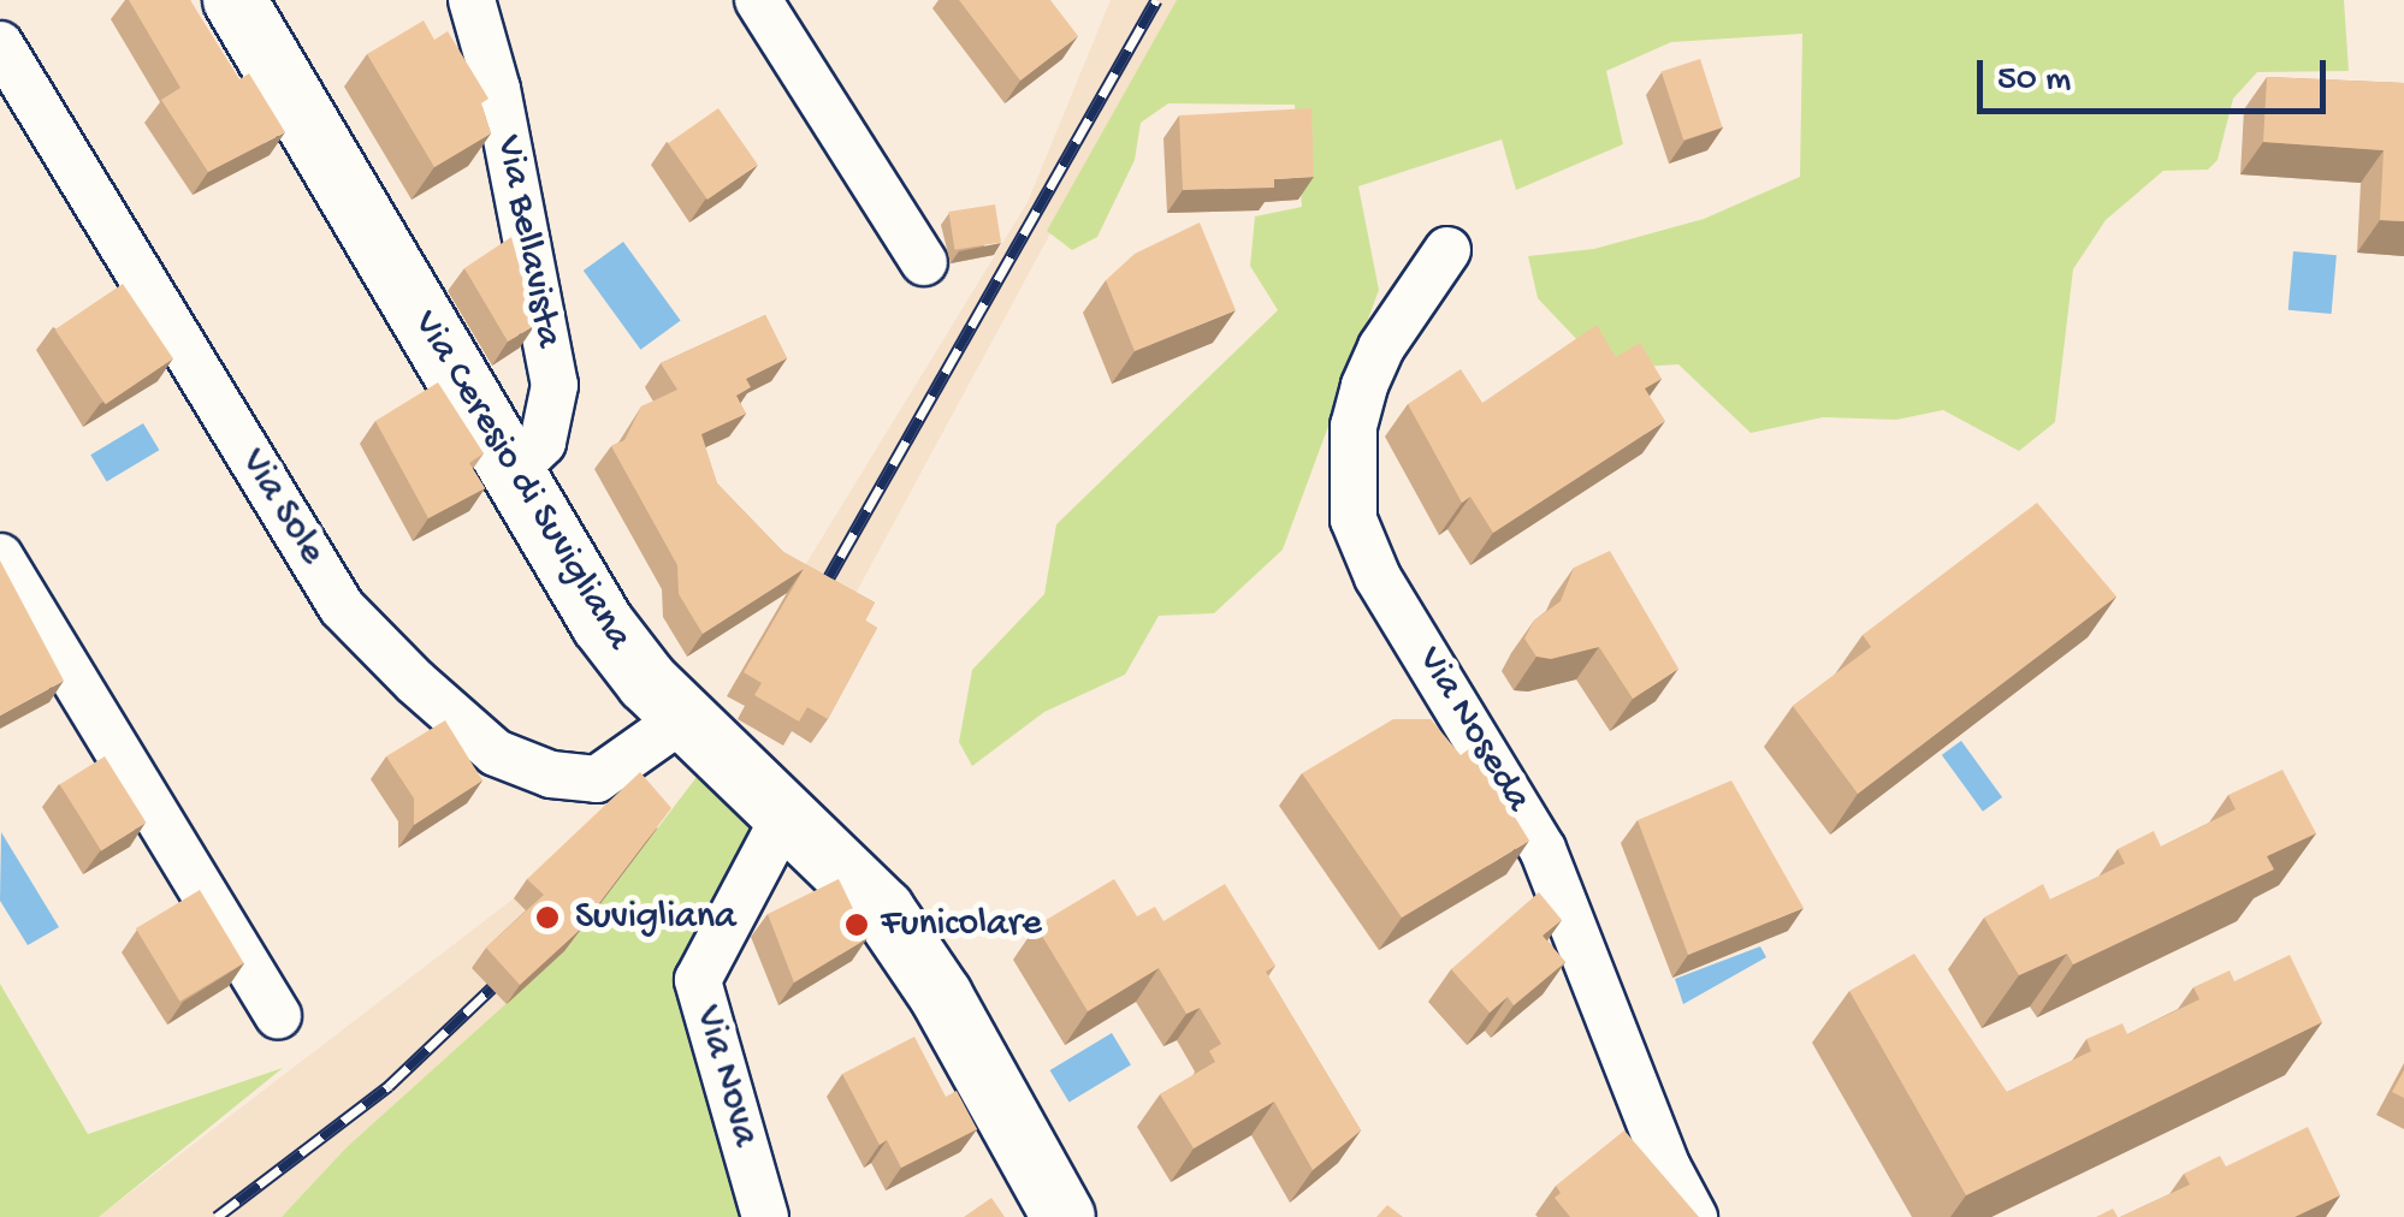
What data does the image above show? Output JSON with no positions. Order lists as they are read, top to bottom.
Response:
{
  "streets": {
    "main road": ["Via Ceresio di Suvigliana"],
    "street": [
      "Via Bellavista",
      "Via Sole",
      "Via Noseda",
      "Via Nova"
    ]
  },
  "crossings": [
    ["Via Bellavista", "Via Ceresio di Suvigliana"],
    ["Via Ceresio di Suvigliana", "Via Sole"],
    ["Via Ceresio di Suvigliana", "Via Nova"]
  ],
  "places": ["Suvigliana", "Funicolare"],
  "scale_bar": "50 m"
}
